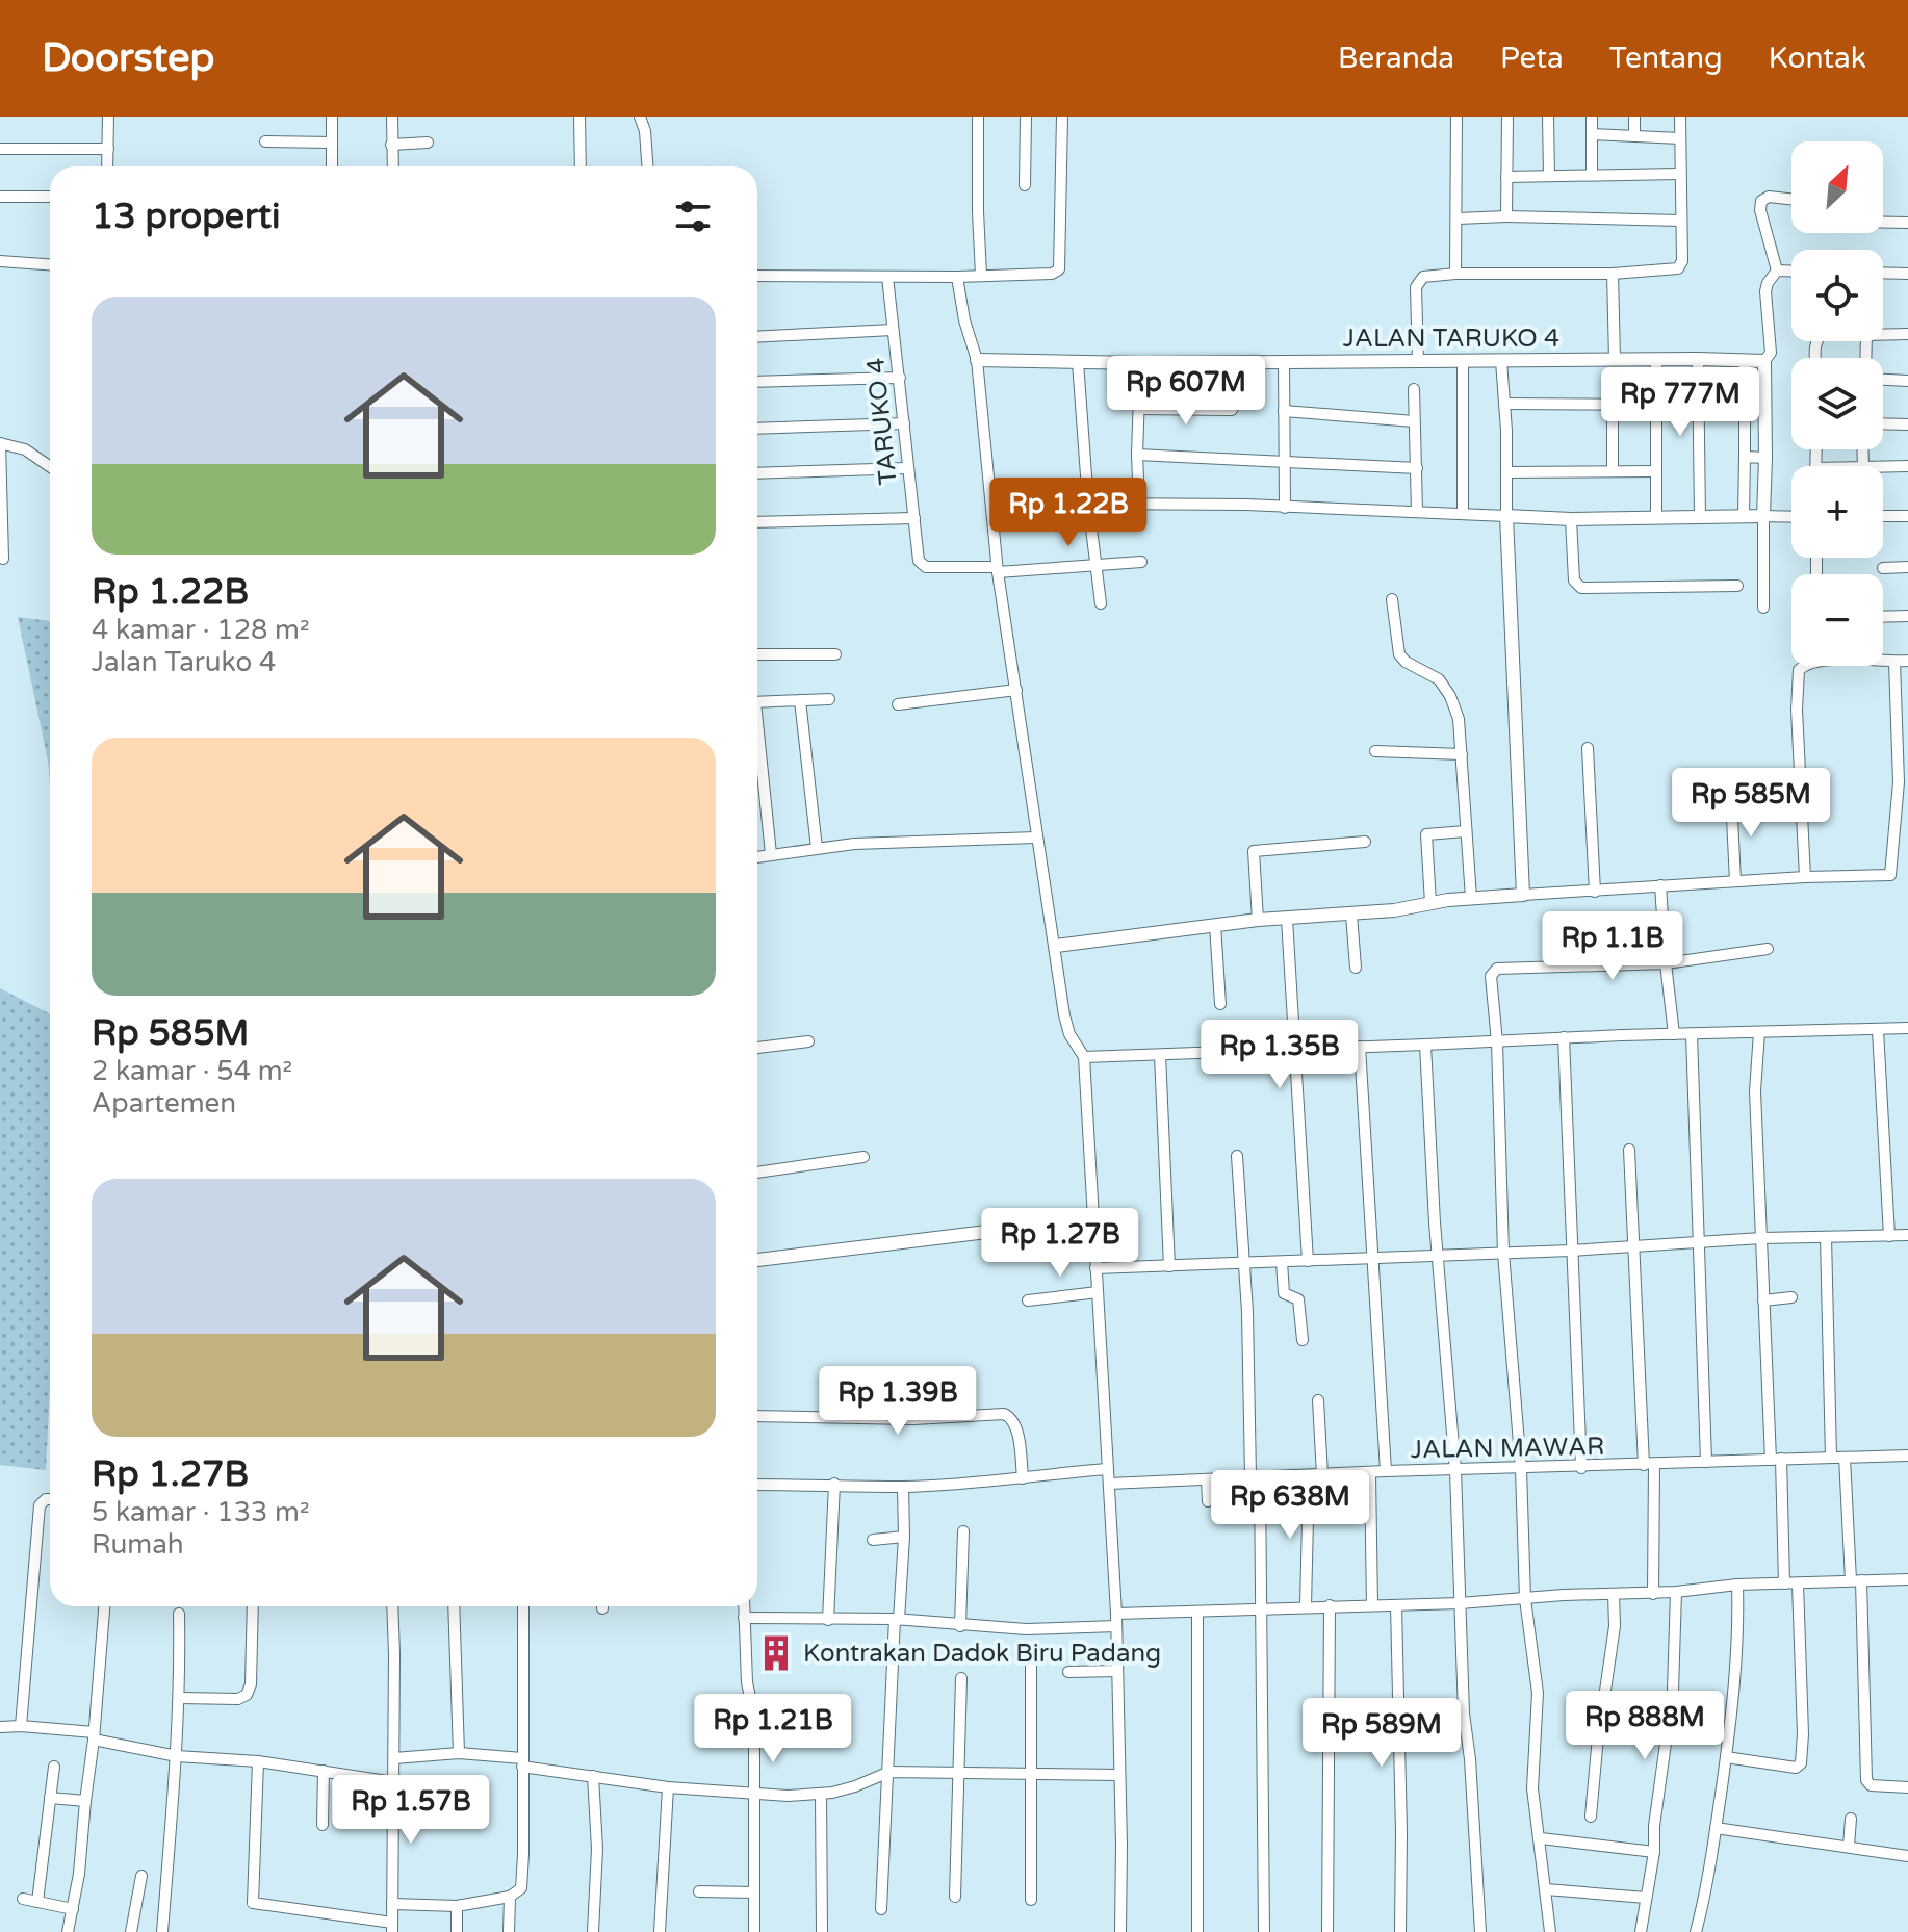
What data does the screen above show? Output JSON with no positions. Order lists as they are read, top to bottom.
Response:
{
  "streets": {
    "street": ["JALAN TARUKO 4", "TARUKO 4", "JALAN MAWAR"]
  },
  "places": {
    "building": ["Kontrakan Dadok Biru Padang"]
  },
  "north": "top right",
  "page": {
    "header": "Doorstep",
    "nav": [
      "Beranda",
      "Peta",
      "Tentang",
      "Kontak"
    ],
    "map_buttons": ["+", "−"],
    "heading": "13 properti",
    "list": [
      {
        "name": "Rp 1.22B",
        "note": "4 kamar · 128 m² · Jalan Taruko 4"
      },
      {
        "name": "Rp 585M",
        "note": "2 kamar · 54 m² · Apartemen"
      },
      {
        "name": "Rp 1.27B",
        "note": "5 kamar · 133 m² · Rumah"
      }
    ],
    "price": [
      "Rp 607M",
      "Rp 777M",
      "Rp 1.22B",
      "Rp 585M",
      "Rp 1.1B",
      "Rp 1.35B",
      "Rp 1.27B",
      "Rp 1.39B",
      "Rp 638M",
      "Rp 888M",
      "Rp 1.21B",
      "Rp 589M",
      "Rp 1.57B"
    ]
  }
}
